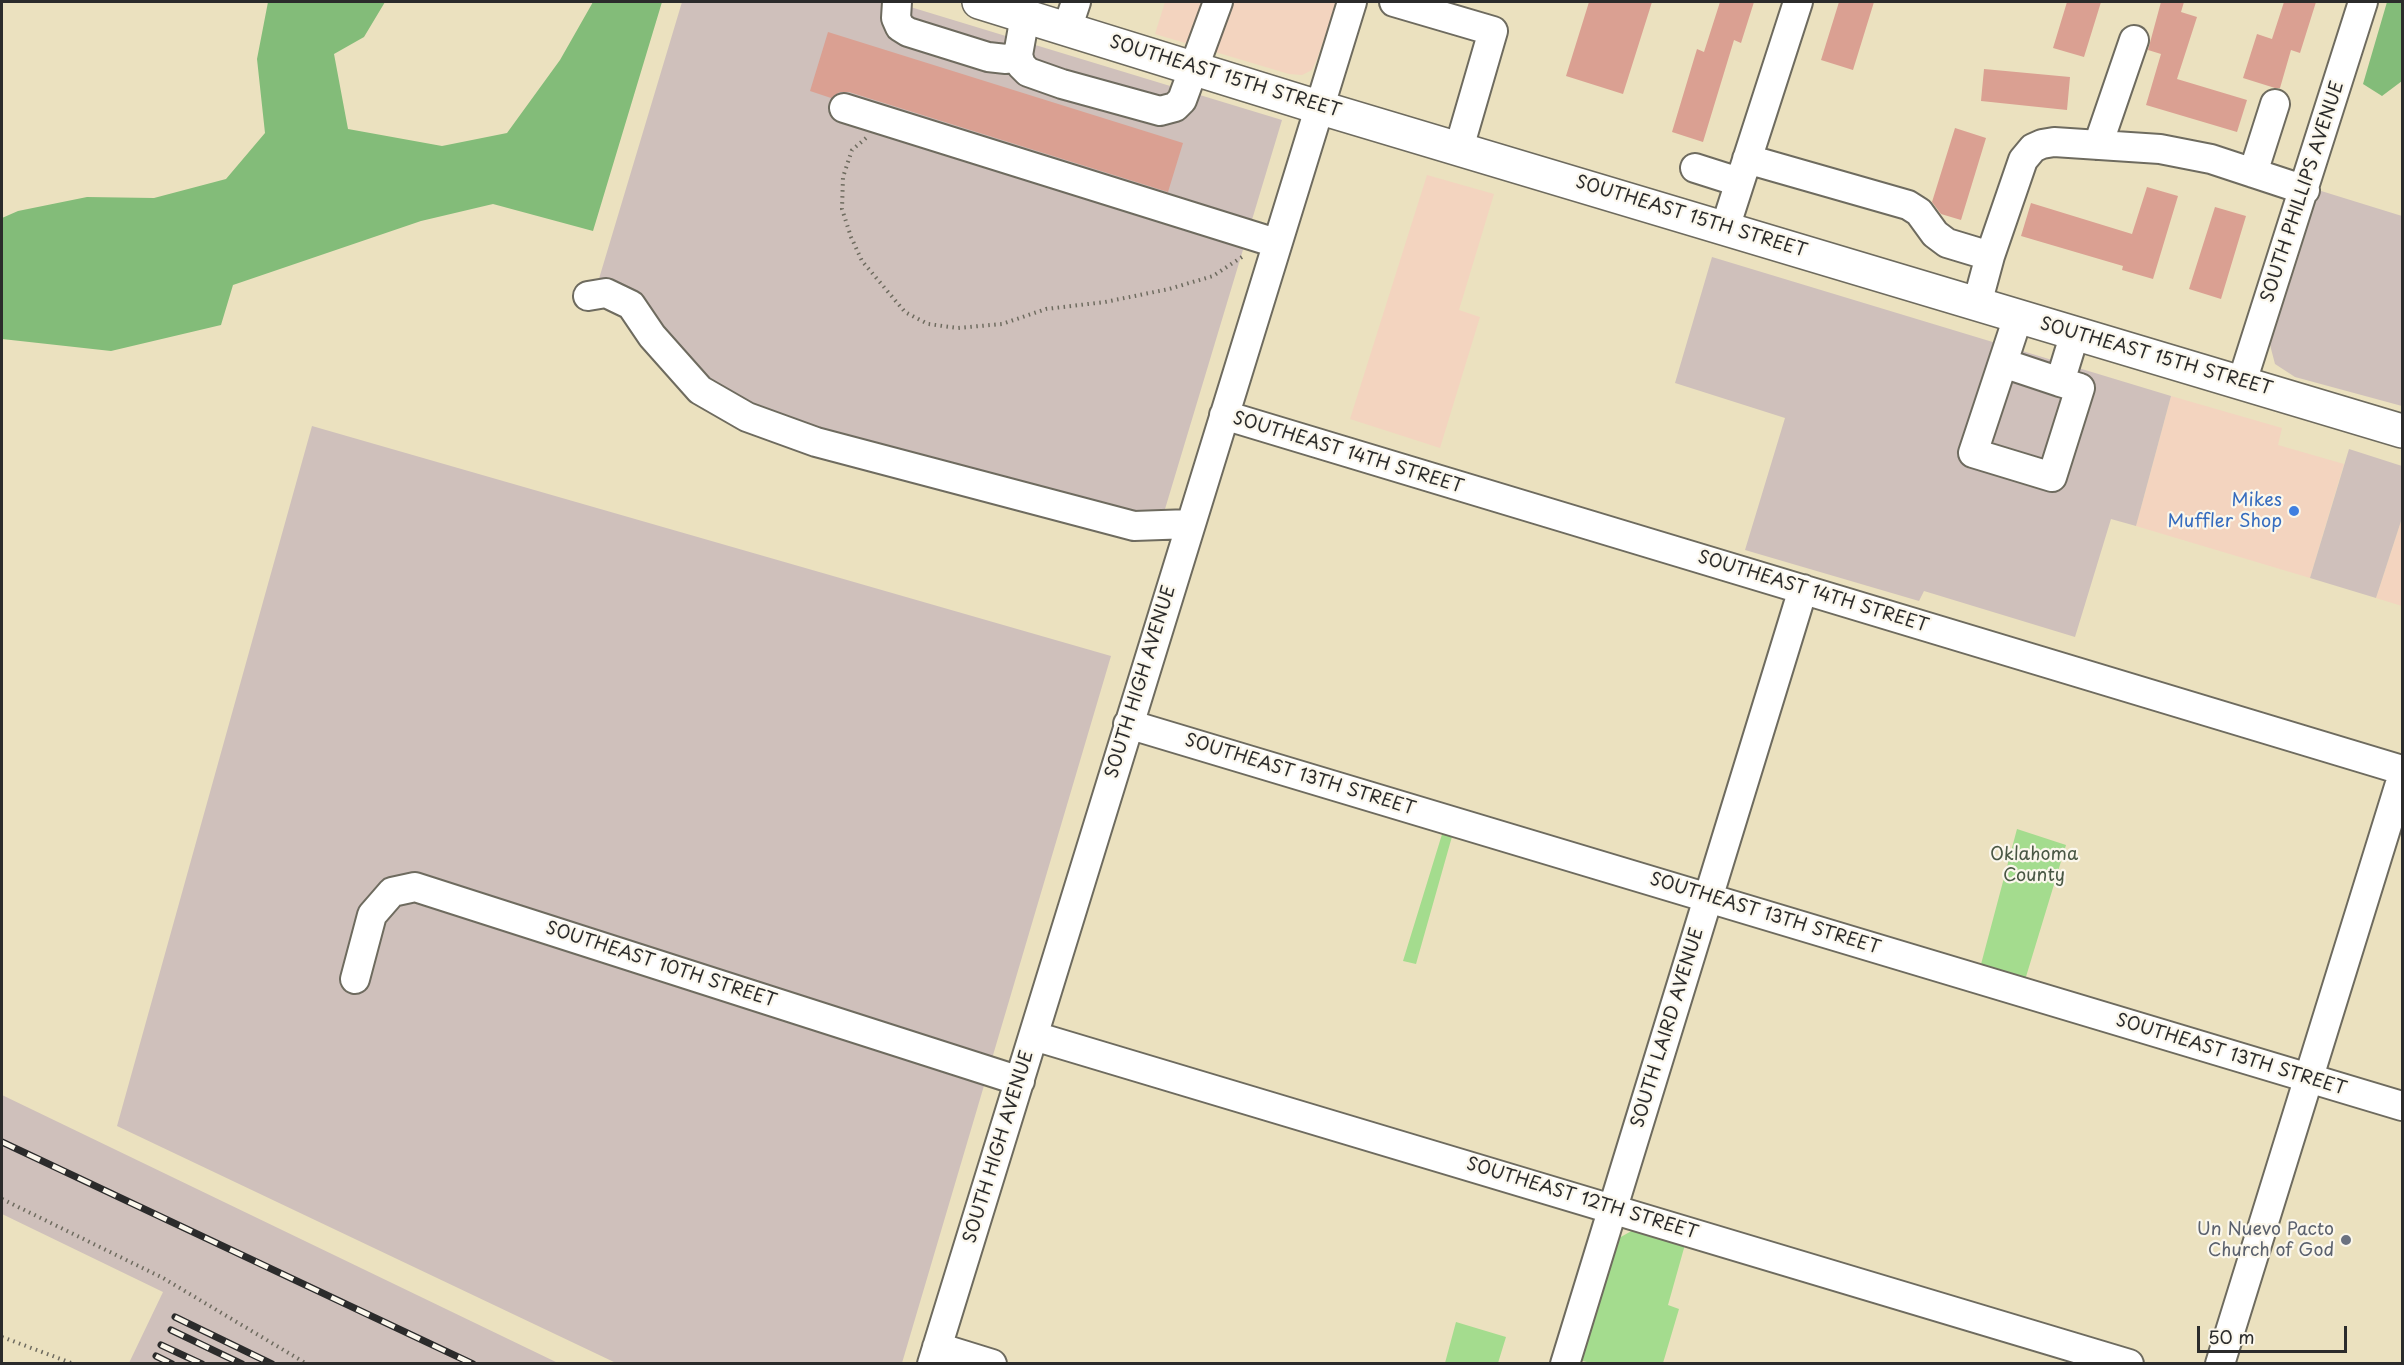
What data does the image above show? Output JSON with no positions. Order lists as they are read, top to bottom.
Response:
{
  "streets": {
    "main road": ["SOUTHEAST 15TH STREET"],
    "street": [
      "SOUTH PHILLIPS AVENUE",
      "SOUTHEAST 14TH STREET",
      "SOUTH HIGH AVENUE",
      "SOUTHEAST 13TH STREET",
      "SOUTHEAST 10TH STREET",
      "SOUTH LAIRD AVENUE",
      "SOUTHEAST 12TH STREET"
    ]
  },
  "crossings": [
    ["SOUTHEAST 15TH STREET", "SOUTH PHILLIPS AVENUE"],
    ["SOUTHEAST 15TH STREET", "SOUTH HIGH AVENUE"],
    ["SOUTHEAST 14TH STREET", "SOUTH HIGH AVENUE"],
    ["SOUTHEAST 14TH STREET", "SOUTH LAIRD AVENUE"],
    ["SOUTH HIGH AVENUE", "SOUTHEAST 13TH STREET"],
    ["SOUTH HIGH AVENUE", "SOUTHEAST 10TH STREET"],
    ["SOUTH HIGH AVENUE", "SOUTHEAST 12TH STREET"],
    ["SOUTHEAST 13TH STREET", "SOUTH LAIRD AVENUE"],
    ["SOUTH LAIRD AVENUE", "SOUTHEAST 12TH STREET"]
  ],
  "parks": ["Oklahoma County"],
  "places": ["Mikes Muffler Shop", "Un Nuevo Pacto Church of God"],
  "scale_bar": "50 m"
}
